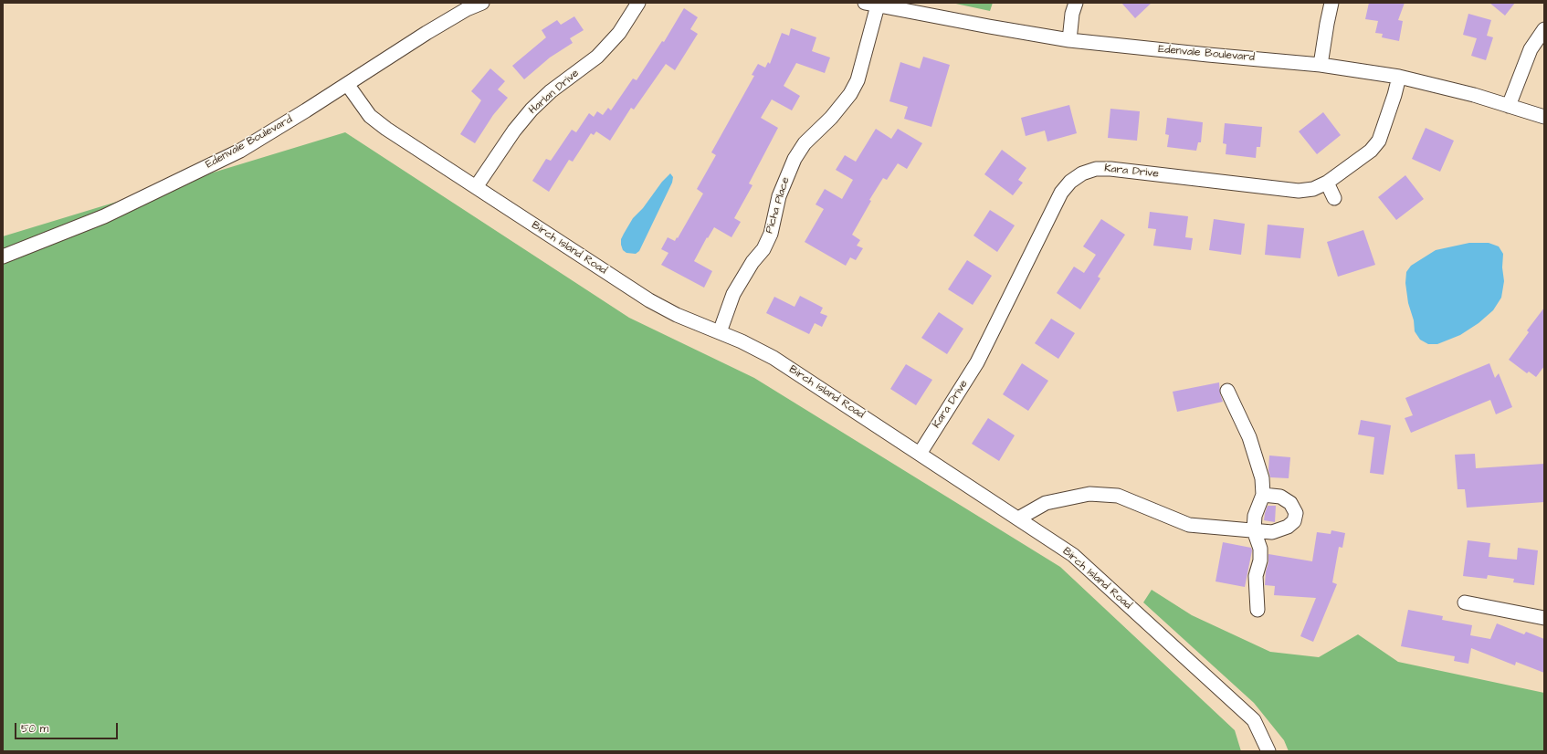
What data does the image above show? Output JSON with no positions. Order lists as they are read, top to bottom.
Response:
{
  "streets": {
    "street": [
      "Edenvale Boulevard",
      "Harlan Drive",
      "Kara Drive",
      "Picha Place",
      "Birch Island Road"
    ]
  },
  "crossings": [
    ["Edenvale Boulevard", "Kara Drive"],
    ["Edenvale Boulevard", "Picha Place"],
    ["Edenvale Boulevard", "Birch Island Road"],
    ["Harlan Drive", "Birch Island Road"],
    ["Kara Drive", "Birch Island Road"],
    ["Picha Place", "Birch Island Road"]
  ],
  "scale_bar": "50 m"
}
